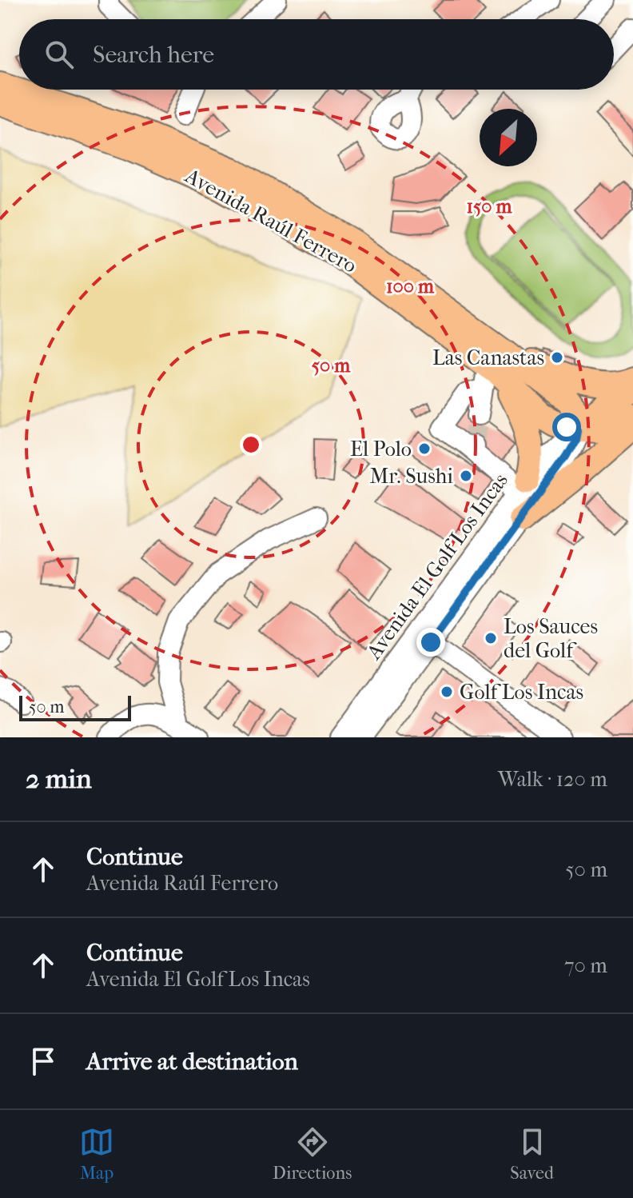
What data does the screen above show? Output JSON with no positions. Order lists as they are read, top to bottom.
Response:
{
  "streets": {
    "main road": ["Avenida Raúl Ferrero"],
    "street": ["Avenida El Golf Los Incas"]
  },
  "crossings": [
    ["Avenida Raúl Ferrero", "Avenida El Golf Los Incas"]
  ],
  "places": [
    "Las Canastas",
    "El Polo",
    "Mr. Sushi",
    "Los Sauces del Golf",
    "Golf Los Incas"
  ],
  "scale_bar": "50 m",
  "north": "bottom left",
  "page": {
    "search": "Search here",
    "scale": "50 m",
    "heading": ["2 min", "Walk · 120 m"],
    "list": [
      ["Continue", "Avenida Raúl Ferrero", "50 m"],
      ["Continue", "Avenida El Golf Los Incas", "70 m"],
      "Arrive at destination"
    ],
    "nav": ["Map", "Directions", "Saved"]
  },
  "rings": ["150 m", "100 m", "50 m"]
}
